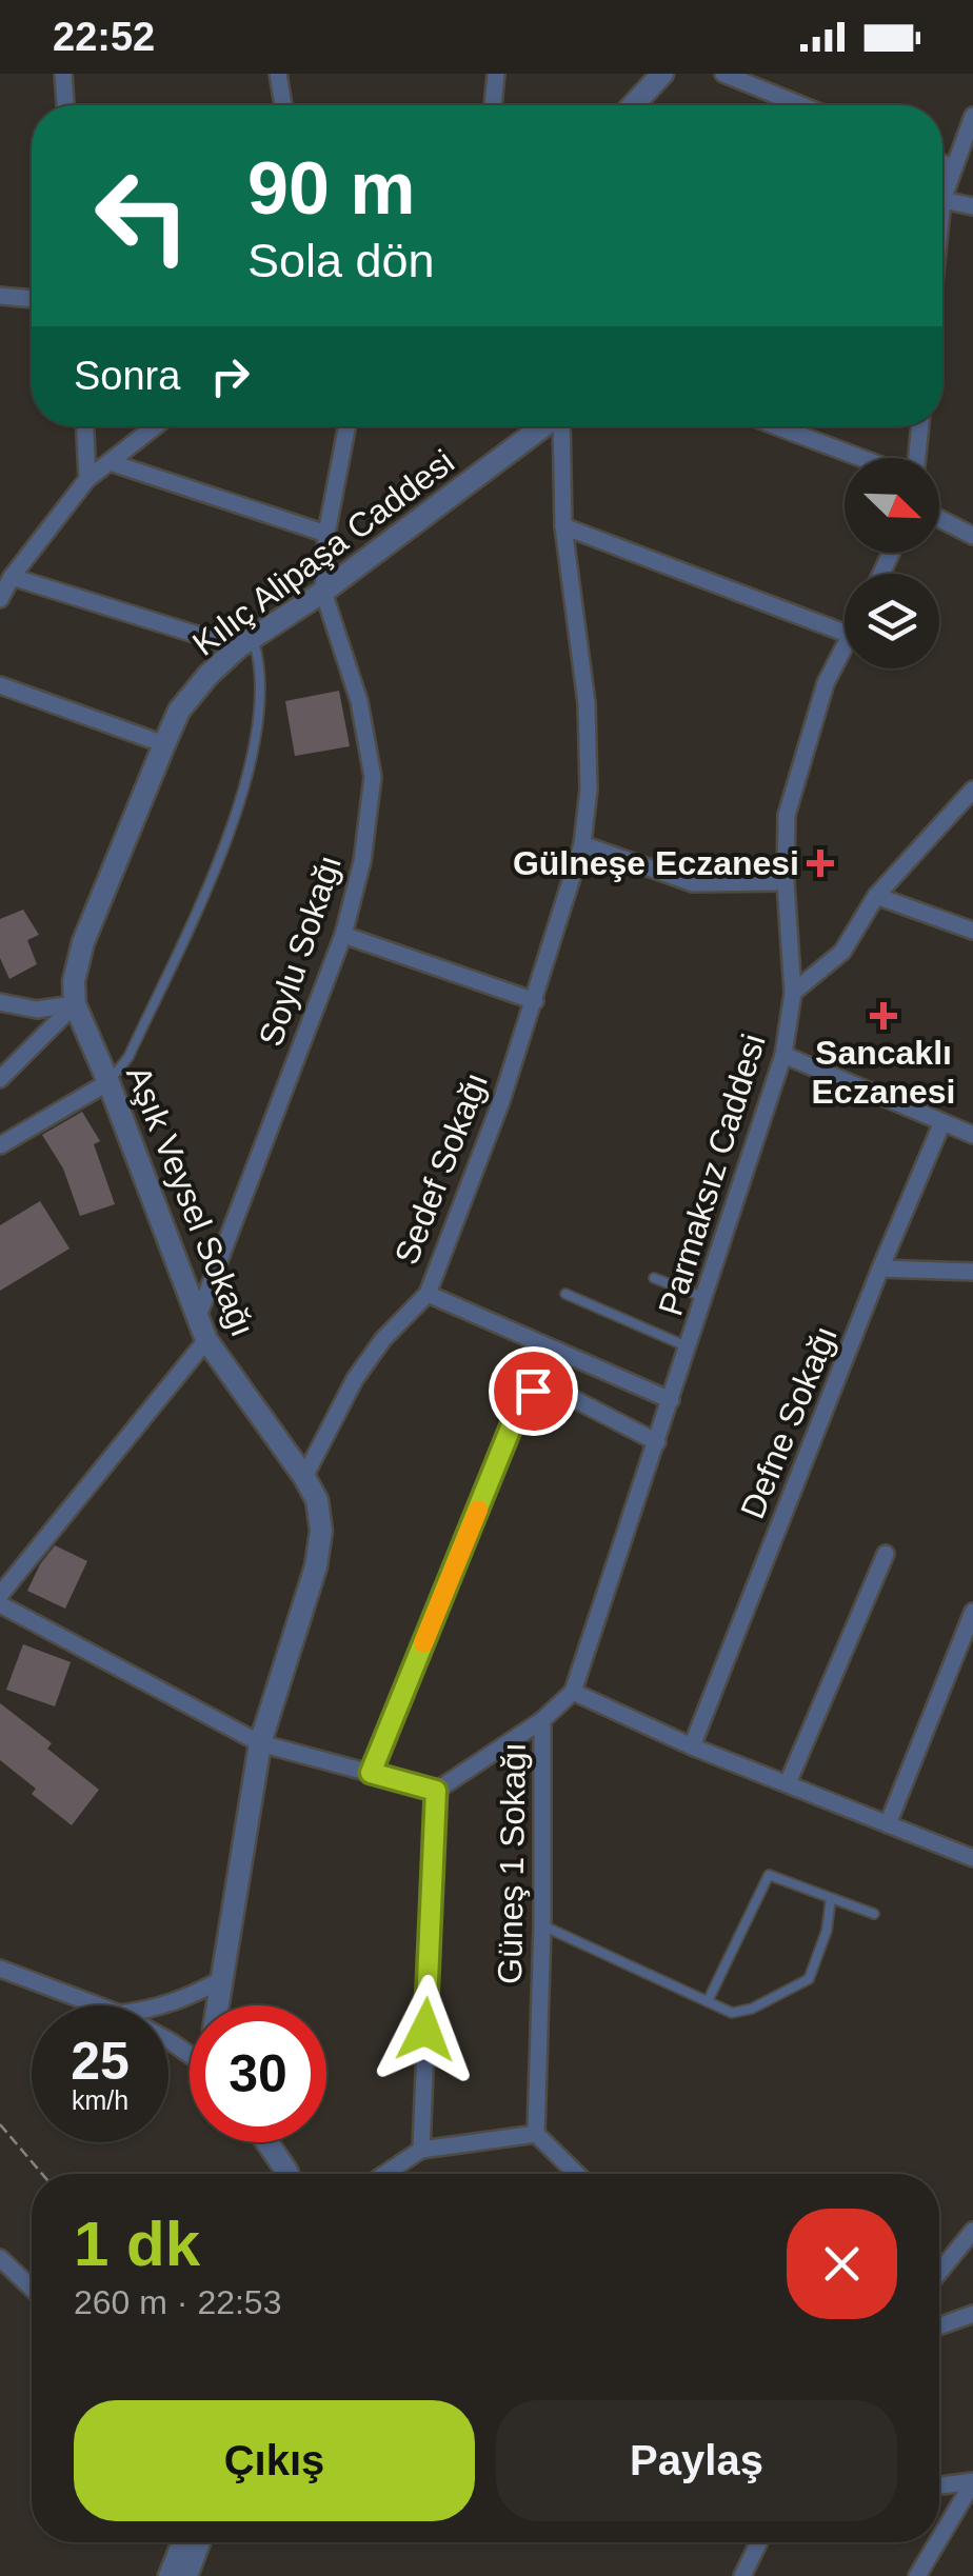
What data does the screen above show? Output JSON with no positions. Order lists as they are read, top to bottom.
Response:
{
  "streets": {
    "street": [
      "Kılıç Alipaşa Caddesi",
      "Soylu Sokağı",
      "Sedef Sokağı",
      "Parmaksız Caddesi",
      "Aşık Veysel Sokağı",
      "Defne Sokağı",
      "Güneş 1 Sokağı"
    ]
  },
  "crossings": [
    ["Kılıç Alipaşa Caddesi", "Soylu Sokağı"],
    ["Kılıç Alipaşa Caddesi", "Aşık Veysel Sokağı"],
    ["Soylu Sokağı", "Aşık Veysel Sokağı"],
    ["Sedef Sokağı", "Aşık Veysel Sokağı"]
  ],
  "places": {
    "health": ["Gülneşe Eczanesi", "Sancaklı Eczanesi"]
  },
  "north": "bottom right",
  "page": {
    "status": "22:52",
    "turn": ["90 m", "Sola dön"],
    "then": "Sonra",
    "speed": "25 km/h",
    "limit": "30",
    "heading": ["1 dk", "260 m · 22:53"],
    "buttons": ["Çıkış", "Paylaş"]
  }
}
